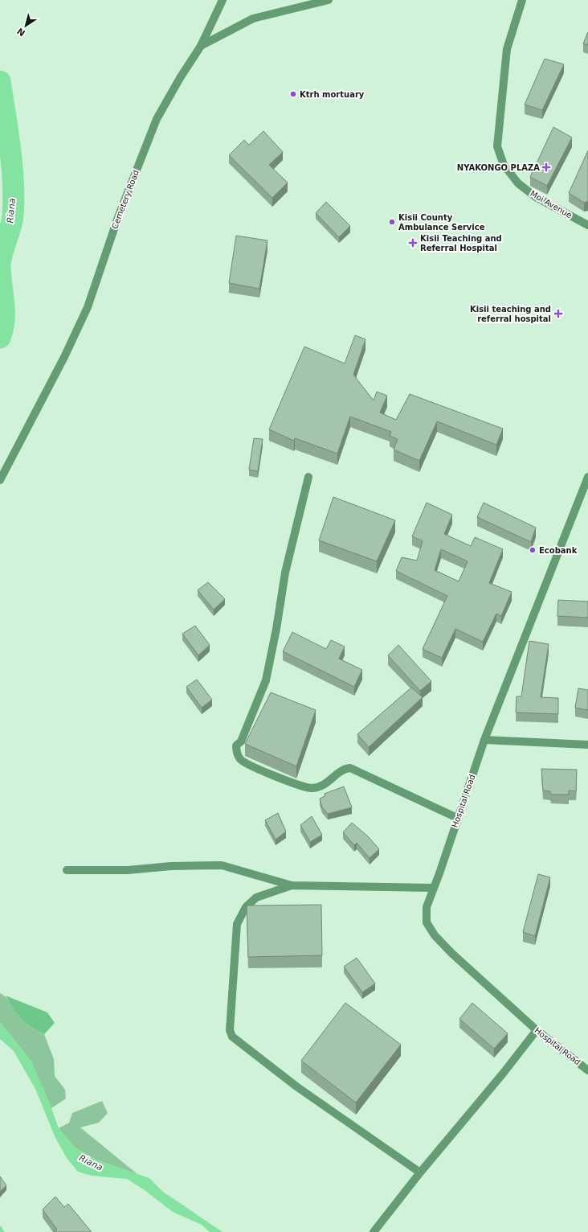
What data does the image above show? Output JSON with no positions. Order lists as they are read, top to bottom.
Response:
{
  "streets": {
    "street": ["Cemetery Road", "Moi Avenue", "Hospital Road"]
  },
  "water": ["Riana"],
  "places": {
    "other": ["Ktrh mortuary", "Kisii County Ambulance Service", "Ecobank"],
    "health": ["NYAKONGO PLAZA", "Kisii Teaching and Referral Hospital", "Kisii teaching and referral hospital"]
  },
  "north": "bottom left"
}
